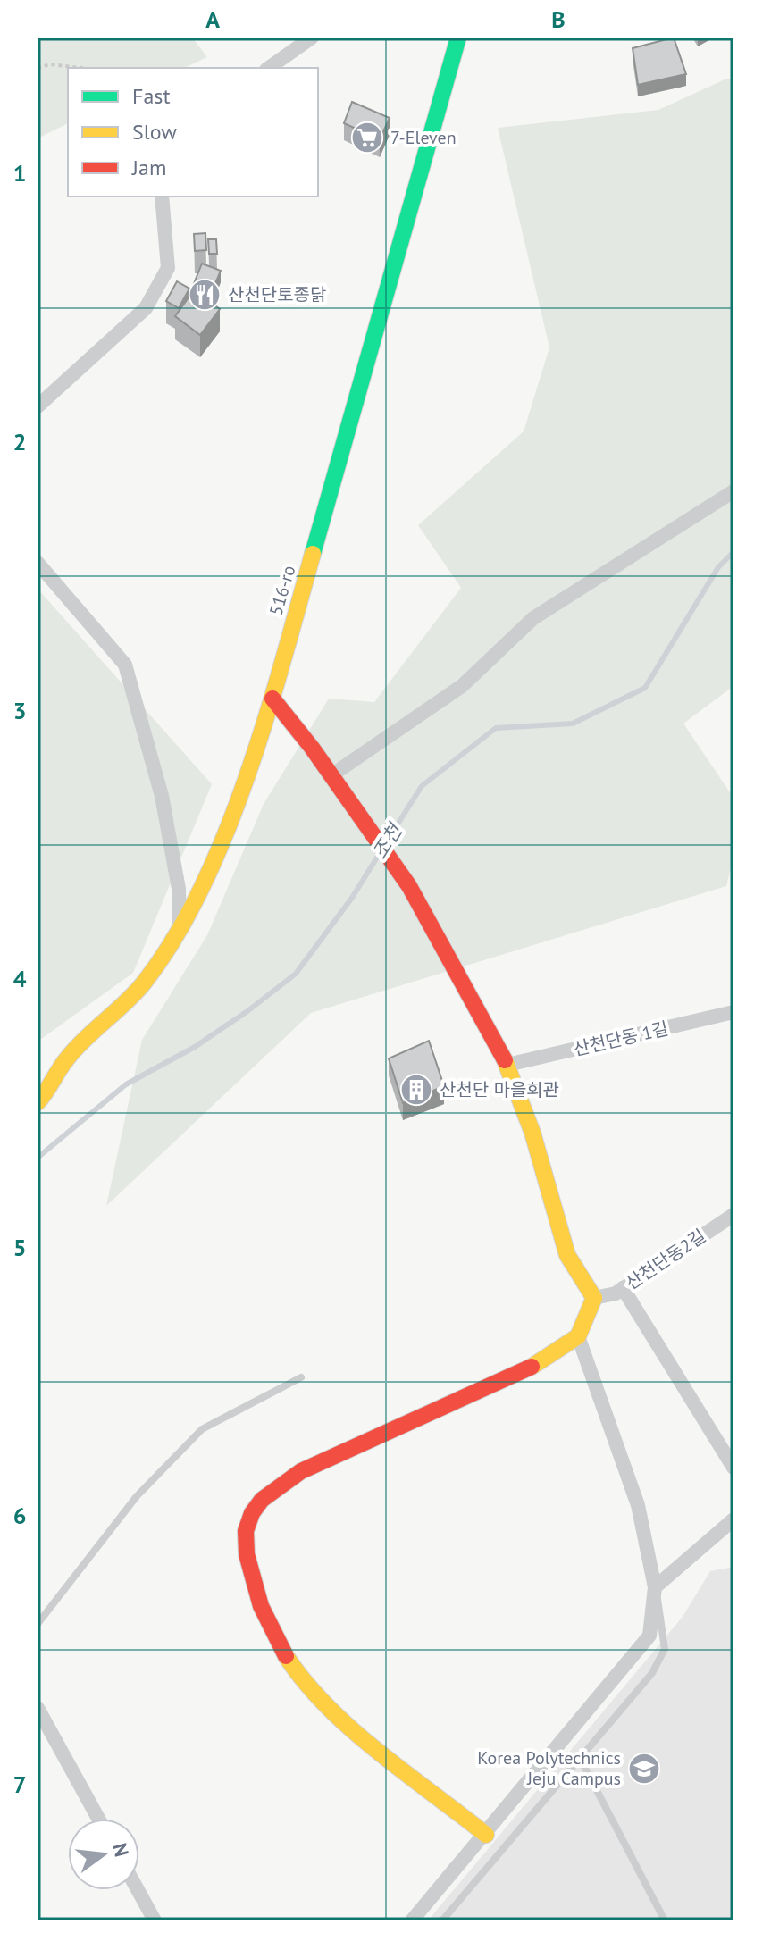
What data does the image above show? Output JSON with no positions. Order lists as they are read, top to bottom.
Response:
{
  "streets": {
    "street": ["516-ro", "산천단동 1길", "산천단동2길"]
  },
  "water": ["조천"],
  "places": {
    "supermarket": ["7-Eleven"],
    "restaurant": ["산천단토종닭"],
    "building": ["산천단 마을회관"],
    "school or university": ["Korea Polytechnics Jeju Campus"]
  },
  "legend": ["Fast", "Slow", "Jam"],
  "north": "right",
  "grid": {
    "columns": ["A", "B"],
    "rows": [
      "1",
      "2",
      "3",
      "4",
      "5",
      "6",
      "7"
    ]
  }
}
